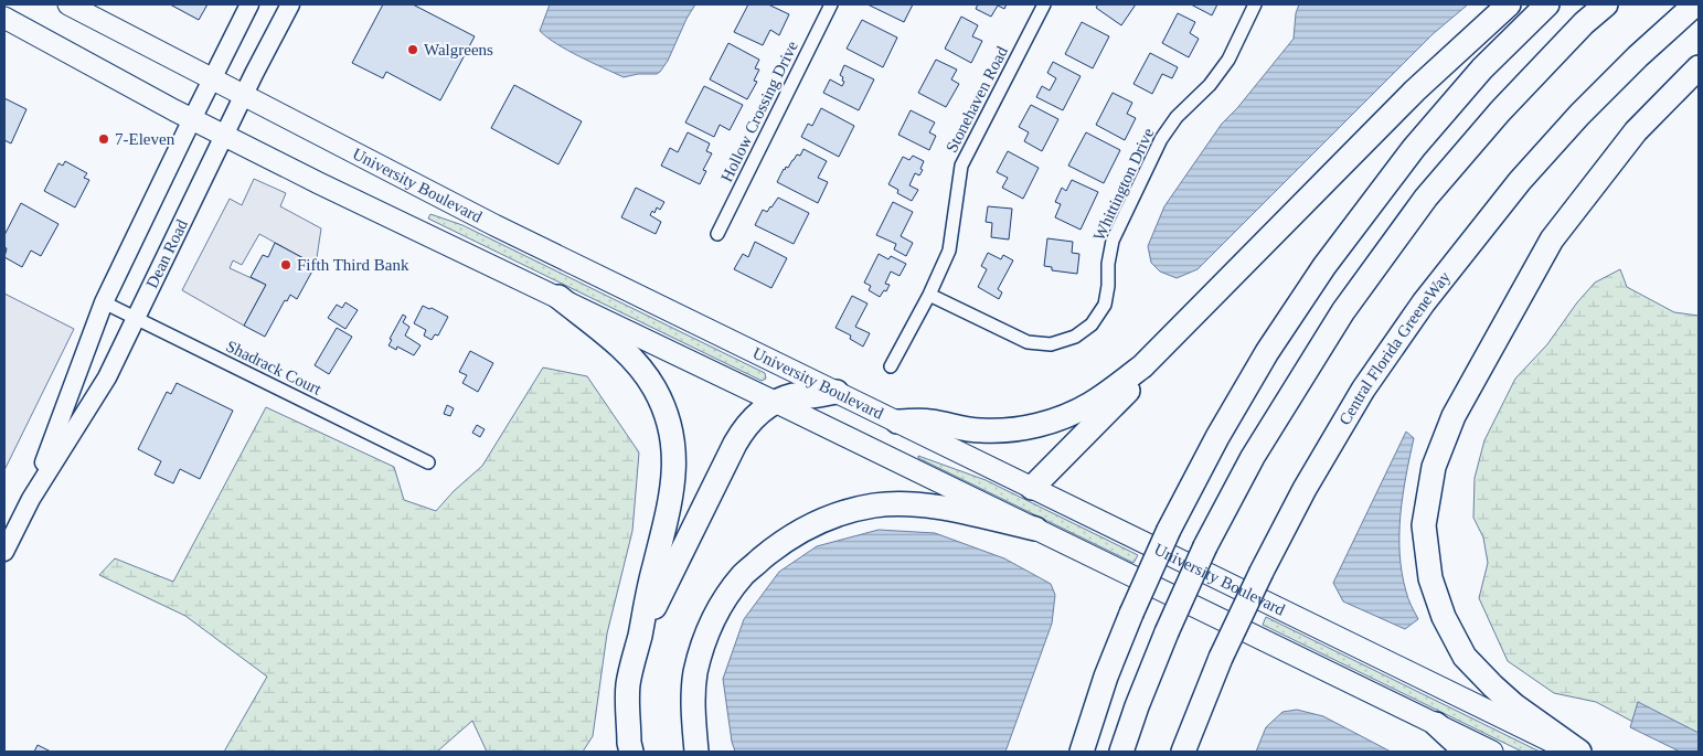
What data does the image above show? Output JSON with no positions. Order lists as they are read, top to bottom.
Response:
{
  "streets": {
    "highway": ["Central Florida GreeneWay"],
    "main road": ["University Boulevard", "Dean Road"],
    "street": [
      "Stonehaven Road",
      "Hollow Crossing Drive",
      "Whittington Drive",
      "Shadrack Court"
    ]
  },
  "crossings": [
    ["Stonehaven Road", "Whittington Drive"],
    ["University Boulevard", "Dean Road"],
    ["Dean Road", "Shadrack Court"]
  ],
  "places": ["Walgreens", "7-Eleven", "Fifth Third Bank"]
}
